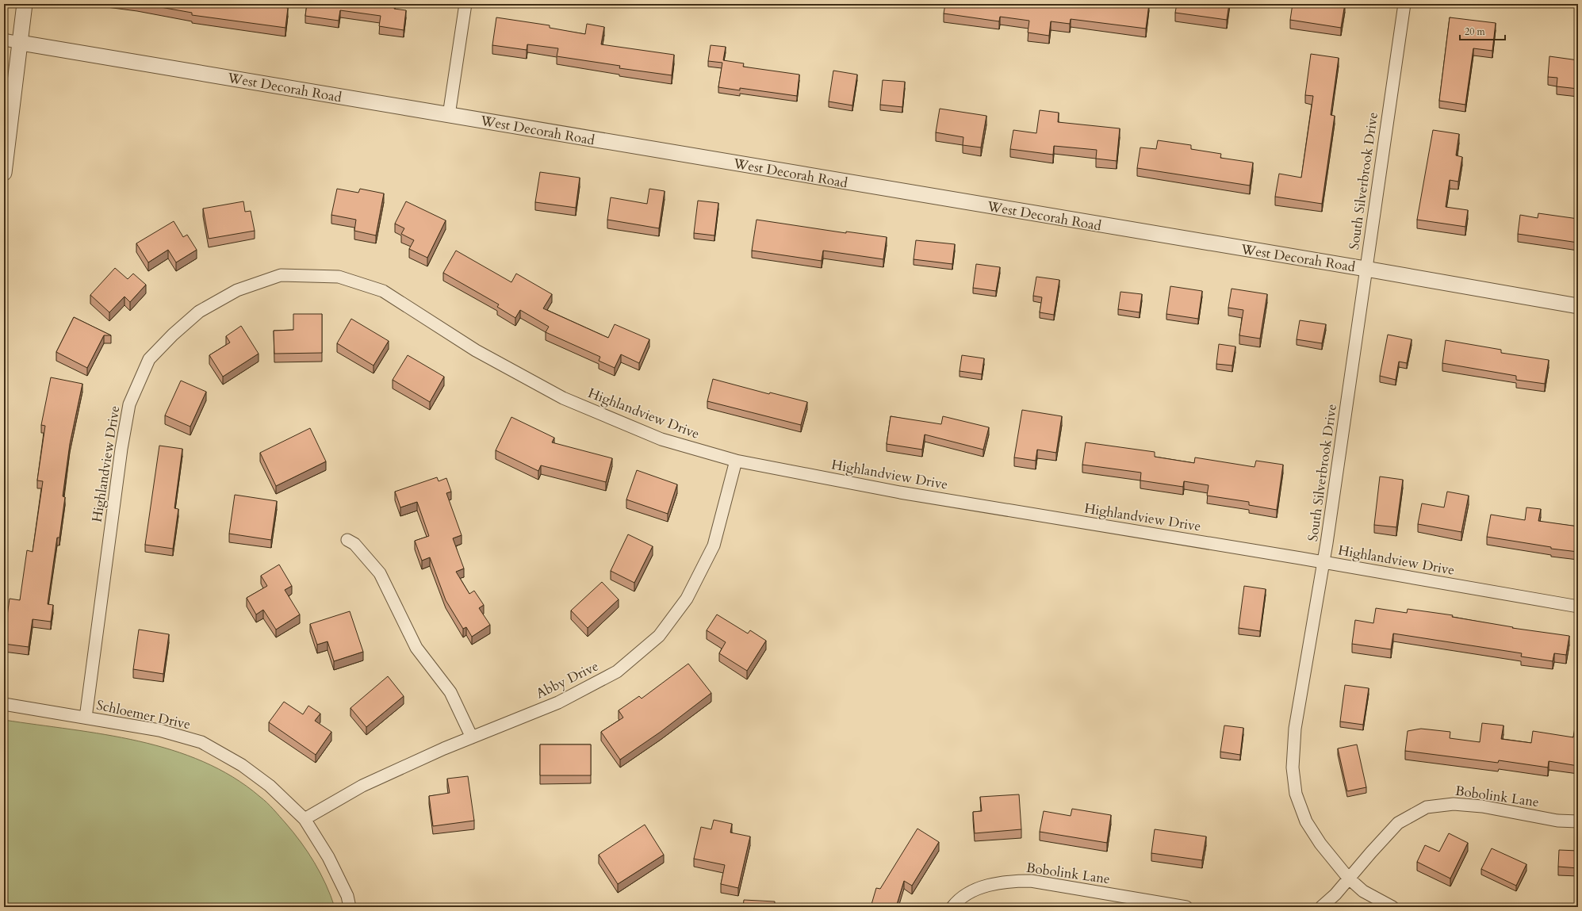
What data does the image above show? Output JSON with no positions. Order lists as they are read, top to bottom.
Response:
{
  "streets": {
    "street": [
      "West Decorah Road",
      "South Silverbrook Drive",
      "Highlandview Drive",
      "Abby Drive",
      "Schloemer Drive",
      "Bobolink Lane"
    ]
  },
  "crossings": [
    ["West Decorah Road", "South Silverbrook Drive"],
    ["South Silverbrook Drive", "Highlandview Drive"],
    ["South Silverbrook Drive", "Bobolink Lane"],
    ["Highlandview Drive", "Abby Drive"],
    ["Highlandview Drive", "Schloemer Drive"],
    ["Abby Drive", "Schloemer Drive"]
  ],
  "scale_bar": "20 m"
}
